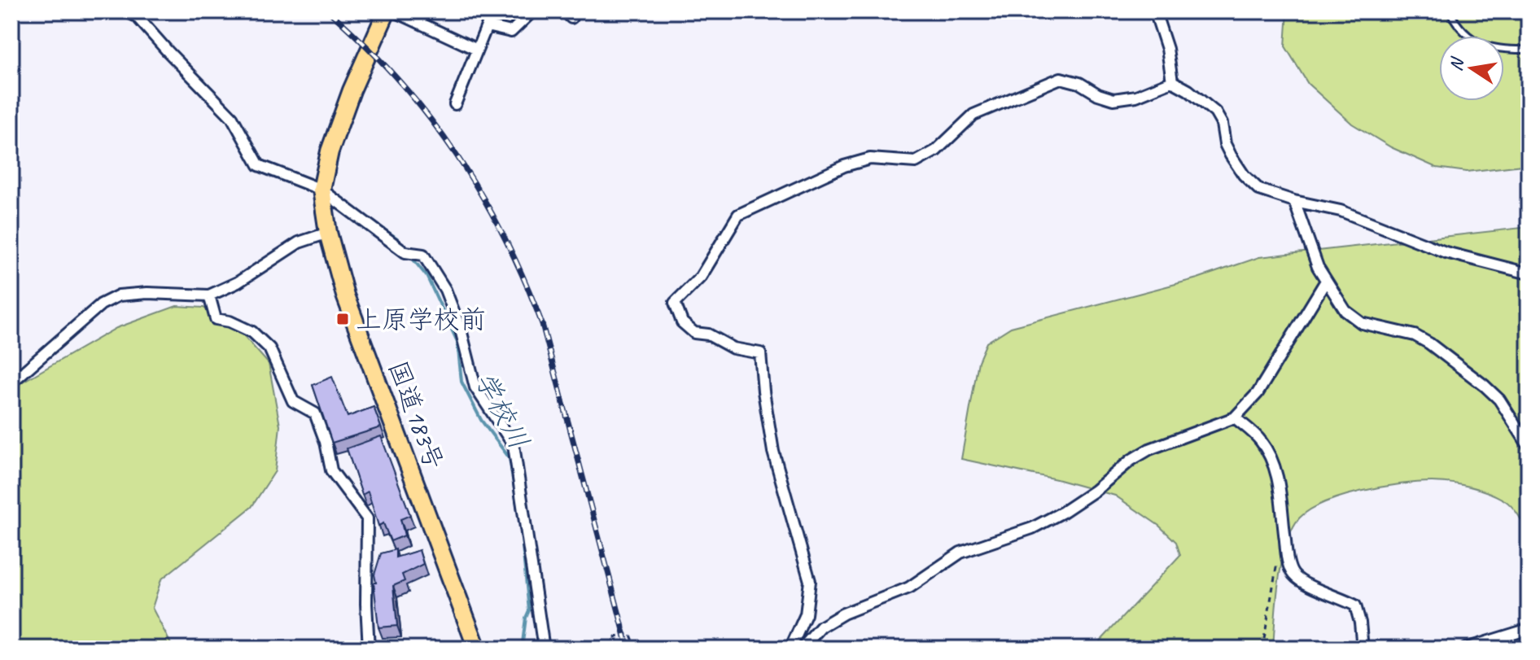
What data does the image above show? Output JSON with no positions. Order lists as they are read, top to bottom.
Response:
{
  "streets": {
    "highway": ["国道183号"]
  },
  "water": ["学校川"],
  "places": {
    "transit": ["上原学校前"]
  },
  "north": "left"
}
